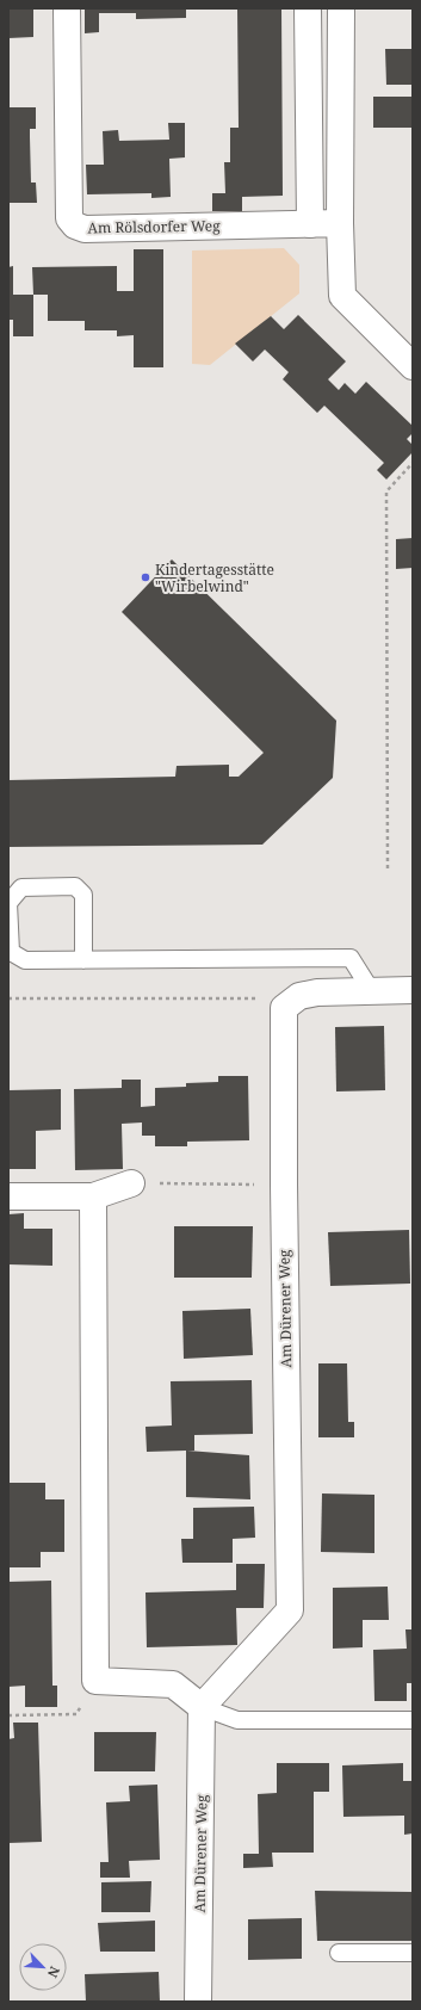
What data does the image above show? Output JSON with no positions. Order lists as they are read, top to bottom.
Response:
{
  "streets": {
    "street": ["Am Rölsdorfer Weg", "Am Dürener Weg"]
  },
  "places": ["Kindertagesstätte \"Wirbelwind\""],
  "north": "bottom right"
}
